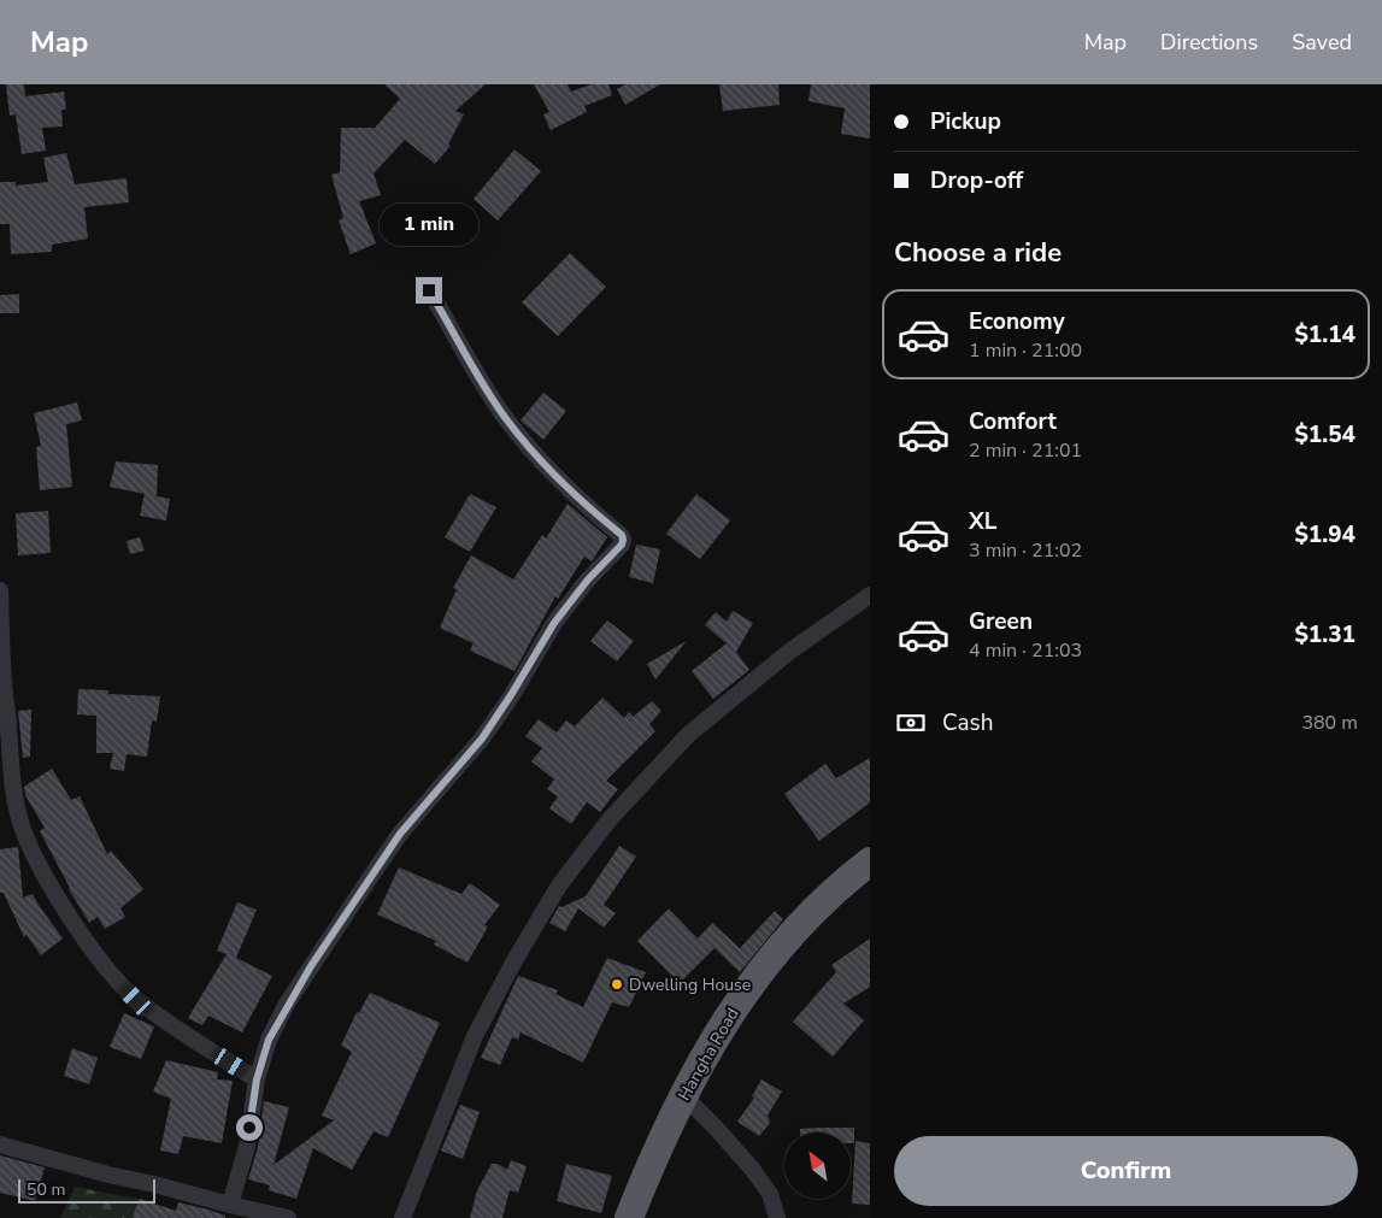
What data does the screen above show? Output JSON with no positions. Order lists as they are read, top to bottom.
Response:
{
  "streets": {
    "highway": ["Hangha Road"]
  },
  "places": ["Dwelling House"],
  "scale_bar": "50 m",
  "north": "top left",
  "page": {
    "header": "Map",
    "nav": ["Map", "Directions", "Saved"],
    "banner": ["Pickup", "Drop-off"],
    "bubble": "1 min",
    "heading": "Choose a ride",
    "list": [
      {
        "name": "Economy",
        "note": "1 min · 21:00",
        "value": "$1.14"
      },
      {
        "name": "Comfort",
        "note": "2 min · 21:01",
        "value": "$1.54"
      },
      {
        "name": "XL",
        "note": "3 min · 21:02",
        "value": "$1.94"
      },
      {
        "name": "Green",
        "note": "4 min · 21:03",
        "value": "$1.31"
      }
    ],
    "pay": ["Cash", "380 m"],
    "buttons": "Confirm",
    "scale": "50 m"
  }
}
